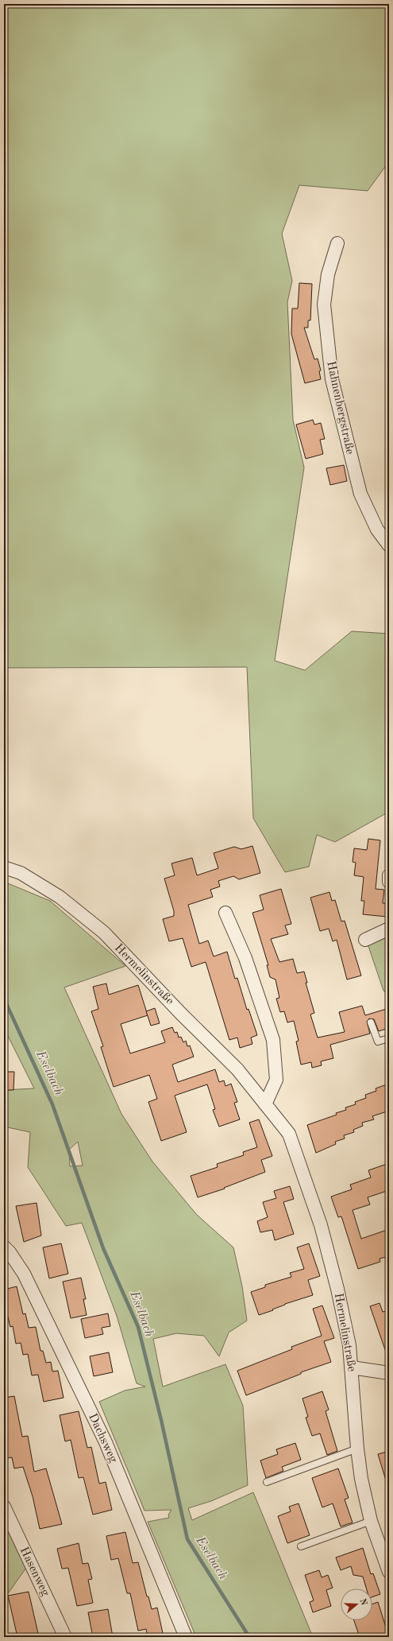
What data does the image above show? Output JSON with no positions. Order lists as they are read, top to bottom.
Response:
{
  "streets": {
    "street": [
      "Hahnenbergstraße",
      "Hermelinstraße",
      "Dachsweg",
      "Hasenweg"
    ]
  },
  "water": ["Eselbach"],
  "north": "right"
}
